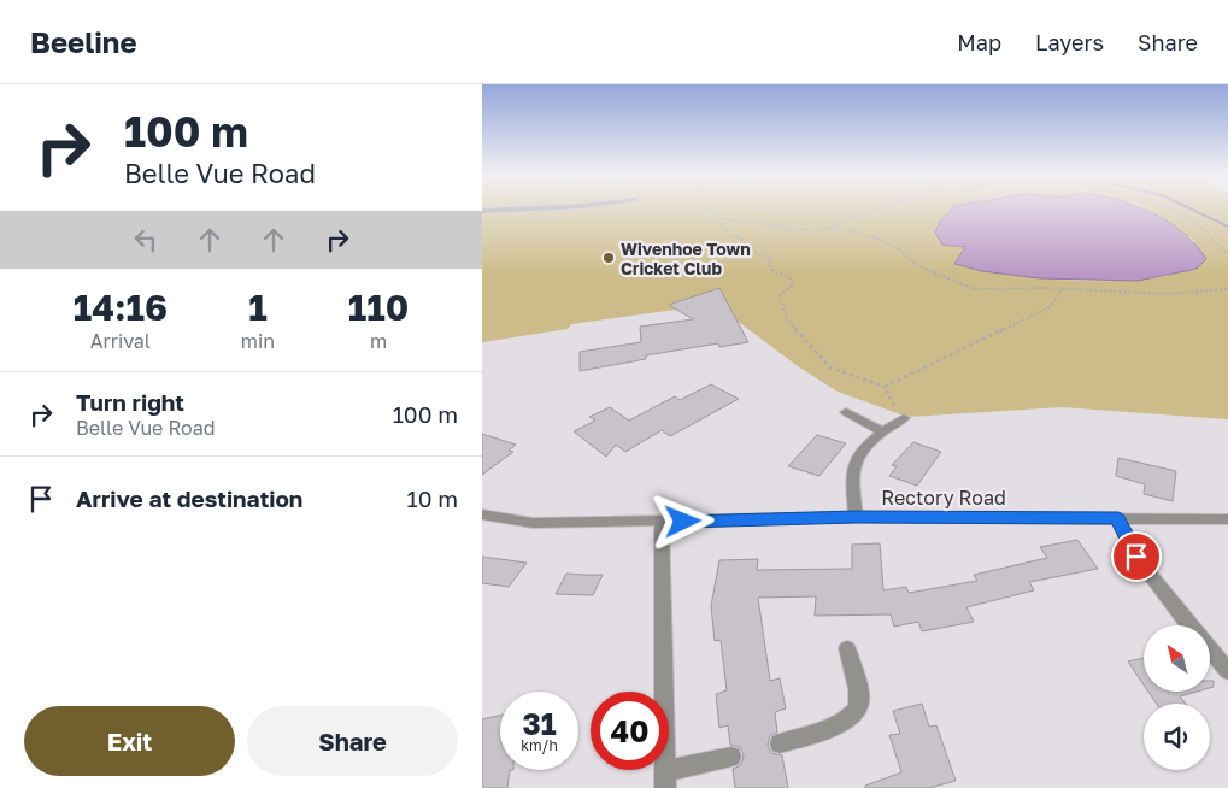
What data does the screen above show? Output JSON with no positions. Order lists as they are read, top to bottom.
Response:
{
  "streets": {
    "street": ["Rectory Road"]
  },
  "places": ["Wivenhoe Town Cricket Club"],
  "north": "top left",
  "page": {
    "header": "Beeline",
    "nav": ["Map", "Layers", "Share"],
    "turn": ["100 m", "Belle Vue Road"],
    "eta": [
      "14:16",
      "Arrival",
      "1",
      "min",
      "110",
      "m"
    ],
    "list": [
      {
        "name": "Turn right",
        "note": "Belle Vue Road",
        "value": "100 m"
      },
      {
        "name": "Arrive at destination",
        "value": "10 m"
      }
    ],
    "speed": "31 km/h",
    "limit": "40",
    "buttons": ["Exit", "Share"]
  }
}
